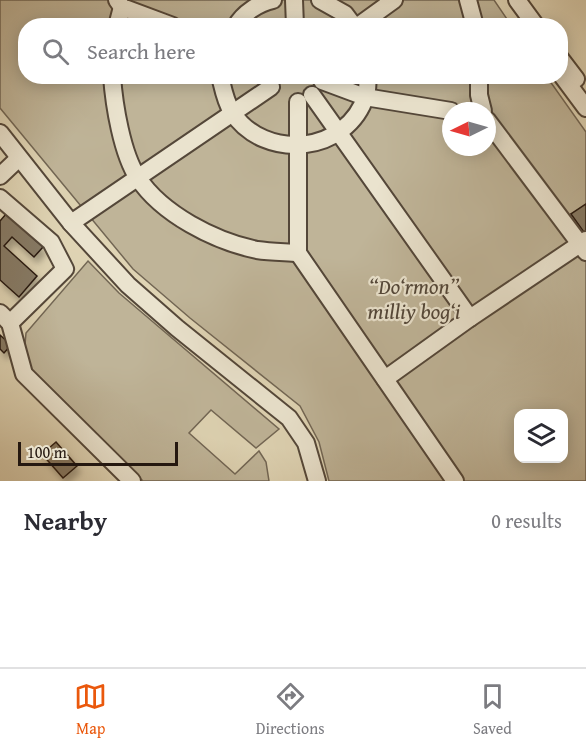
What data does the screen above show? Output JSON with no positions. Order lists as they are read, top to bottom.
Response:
{
  "parks": ["“Do‘rmon” milliy bog‘i"],
  "scale_bar": "100 m",
  "north": "left",
  "page": {
    "search": "Search here",
    "scale": "100 m",
    "heading": ["Nearby", "0 results"],
    "nav": ["Map", "Directions", "Saved"]
  }
}
